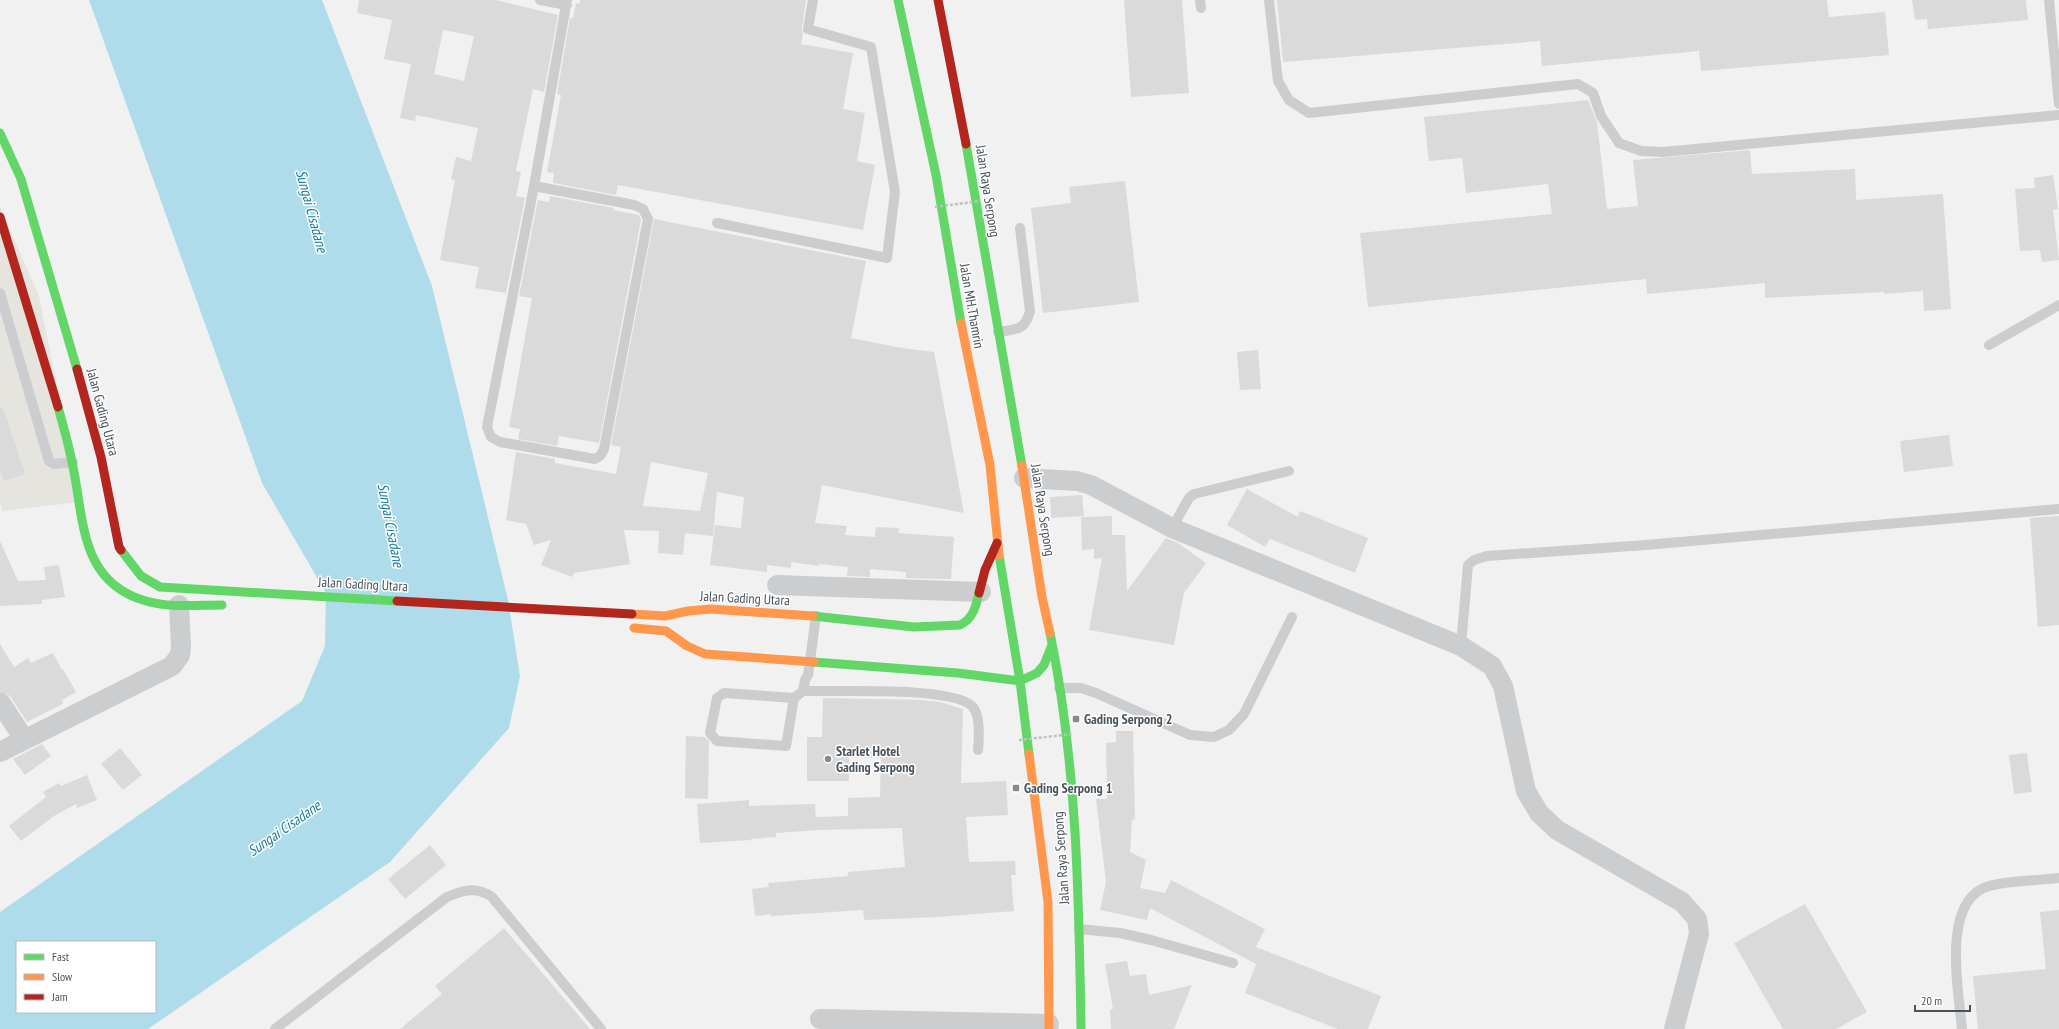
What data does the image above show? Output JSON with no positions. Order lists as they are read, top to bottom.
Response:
{
  "streets": {
    "main road": ["Jalan Raya Serpong", "Jalan MH.Thamrin", "Jalan Gading Utara"]
  },
  "crossings": [
    ["Jalan Raya Serpong", "Jalan MH.Thamrin"],
    ["Jalan MH.Thamrin", "Jalan Gading Utara"]
  ],
  "water": ["Sungai Cisadane"],
  "places": {
    "transit": ["Gading Serpong 2", "Gading Serpong 1"],
    "other": ["Starlet Hotel Gading Serpong"]
  },
  "legend": ["Fast", "Slow", "Jam"],
  "scale_bar": "20 m"
}
